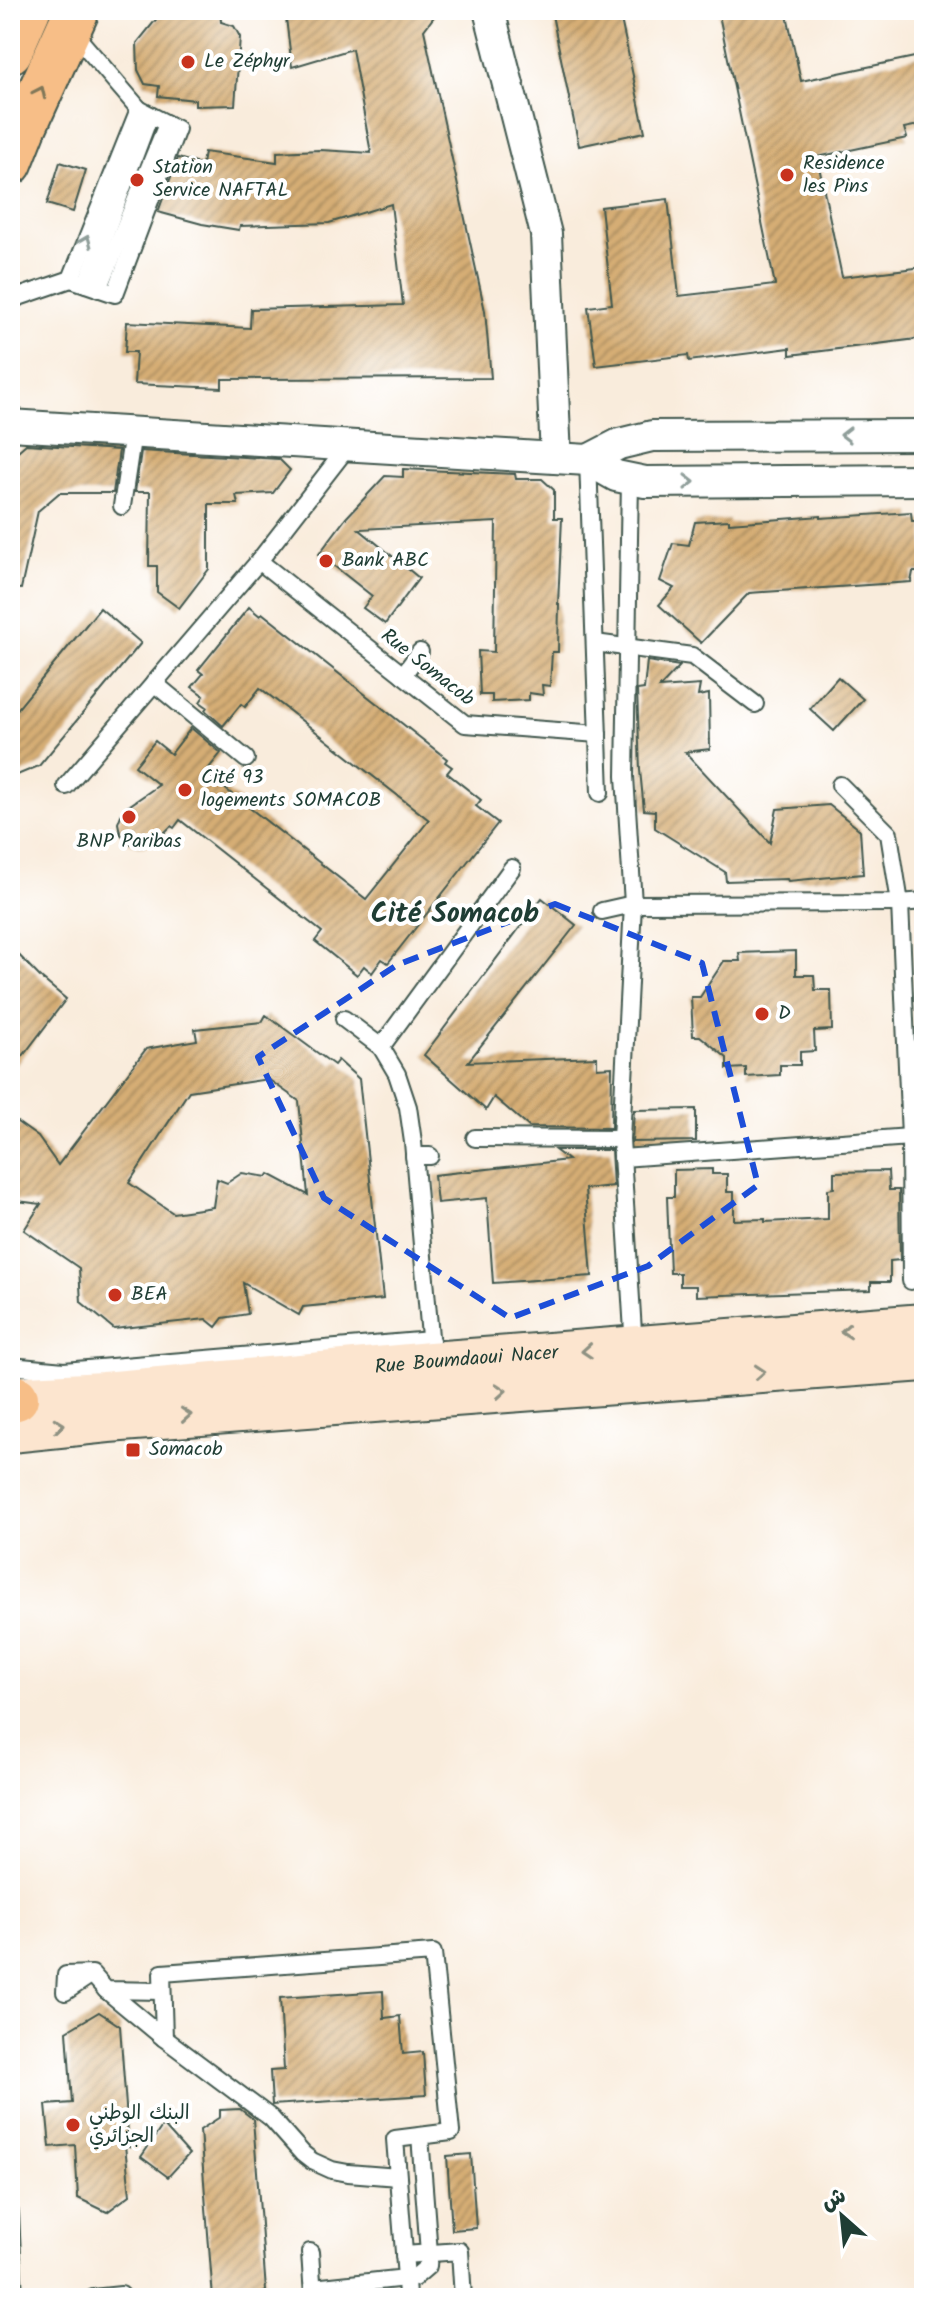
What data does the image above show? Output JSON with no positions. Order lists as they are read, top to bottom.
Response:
{
  "streets": {
    "street": ["Rue Boumdaoui Nacer"],
    "lane": ["Rue Somacob"]
  },
  "districts": ["Cité Somacob"],
  "places": {
    "other": [
      "Le Zéphyr",
      "Residence les Pins",
      "Station Service NAFTAL",
      "Bank ABC",
      "Cité 93 logements SOMACOB",
      "BNP Paribas",
      "D",
      "BEA",
      "البنك الوطني الجزائري"
    ],
    "transit": ["Somacob"]
  },
  "north": "top left"
}
